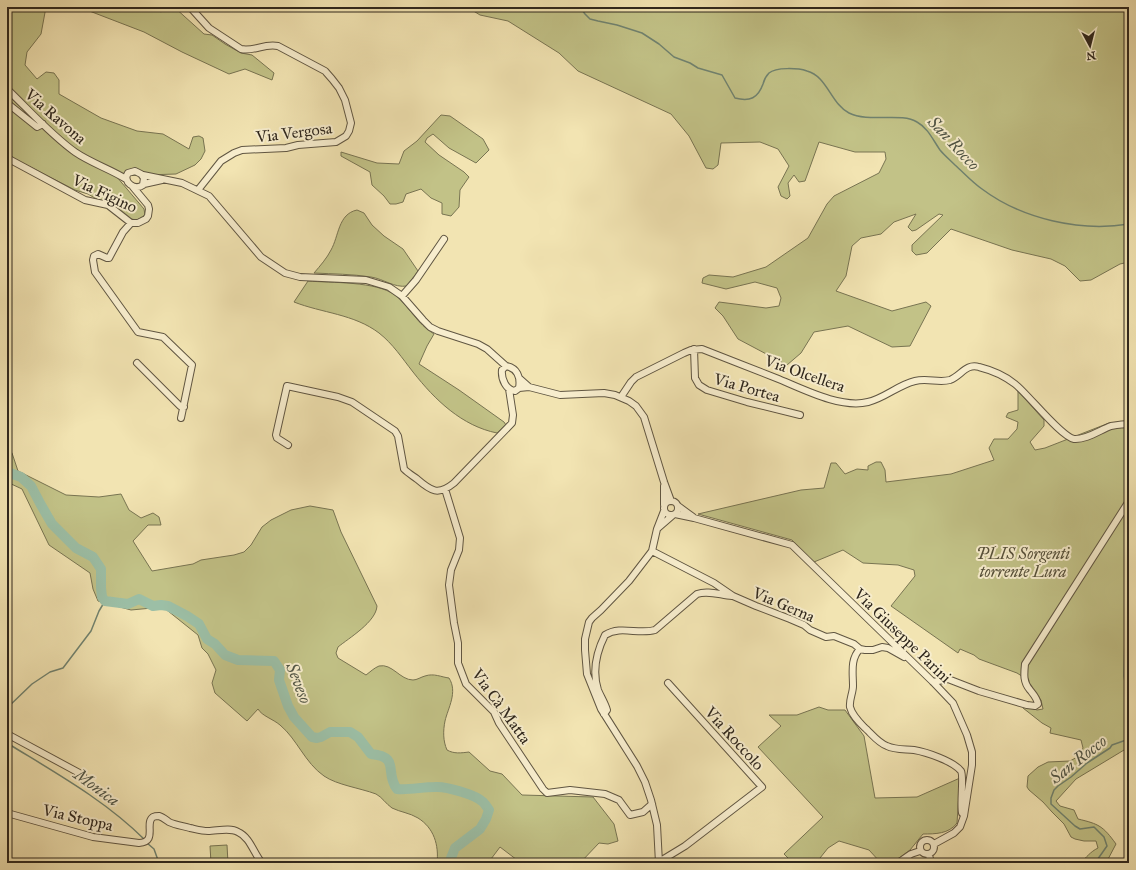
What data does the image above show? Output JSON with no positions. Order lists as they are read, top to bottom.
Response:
{
  "streets": {
    "street": [
      "Via Ravona",
      "Via Vergosa",
      "Via Figino",
      "Via Olcellera",
      "Via Portea",
      "Via Gerna",
      "Via Giuseppe Parini",
      "Via Cà Matta",
      "Via Roccolo",
      "Via Stoppa"
    ]
  },
  "crossings": [
    ["Via Ravona", "Via Figino"],
    ["Via Olcellera", "Via Portea"]
  ],
  "water": ["San Rocco", "Seveso", "Monica"],
  "parks": ["PLIS Sorgenti torrente Lura"],
  "north": "bottom"
}
